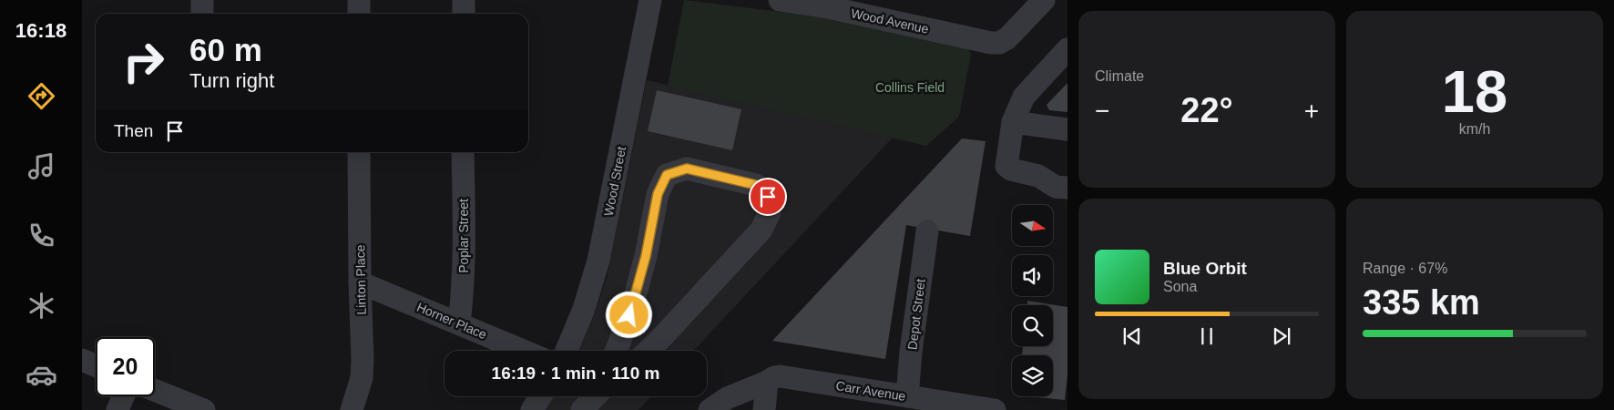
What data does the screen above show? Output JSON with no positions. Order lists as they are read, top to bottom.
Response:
{
  "streets": {
    "street": [
      "Wood Avenue",
      "Wood Street",
      "Poplar Street",
      "Linton Place",
      "Depot Street",
      "Horner Place",
      "Carr Avenue"
    ]
  },
  "crossings": [
    ["Poplar Street", "Horner Place"],
    ["Linton Place", "Horner Place"],
    ["Depot Street", "Carr Avenue"]
  ],
  "parks": ["Collins Field"],
  "north": "right",
  "page": {
    "tabs": "16:18",
    "tile": [
      "Climate",
      ["18", "km/h"],
      ["Range · 67%", "335 km"]
    ],
    "turn": ["60 m", "Turn right"],
    "heat": ["−", "22°", "+"],
    "then": "Then",
    "song": ["Blue Orbit", "Sona"],
    "limit": "20",
    "trip": "16:19 · 1 min · 110 m"
  }
}
